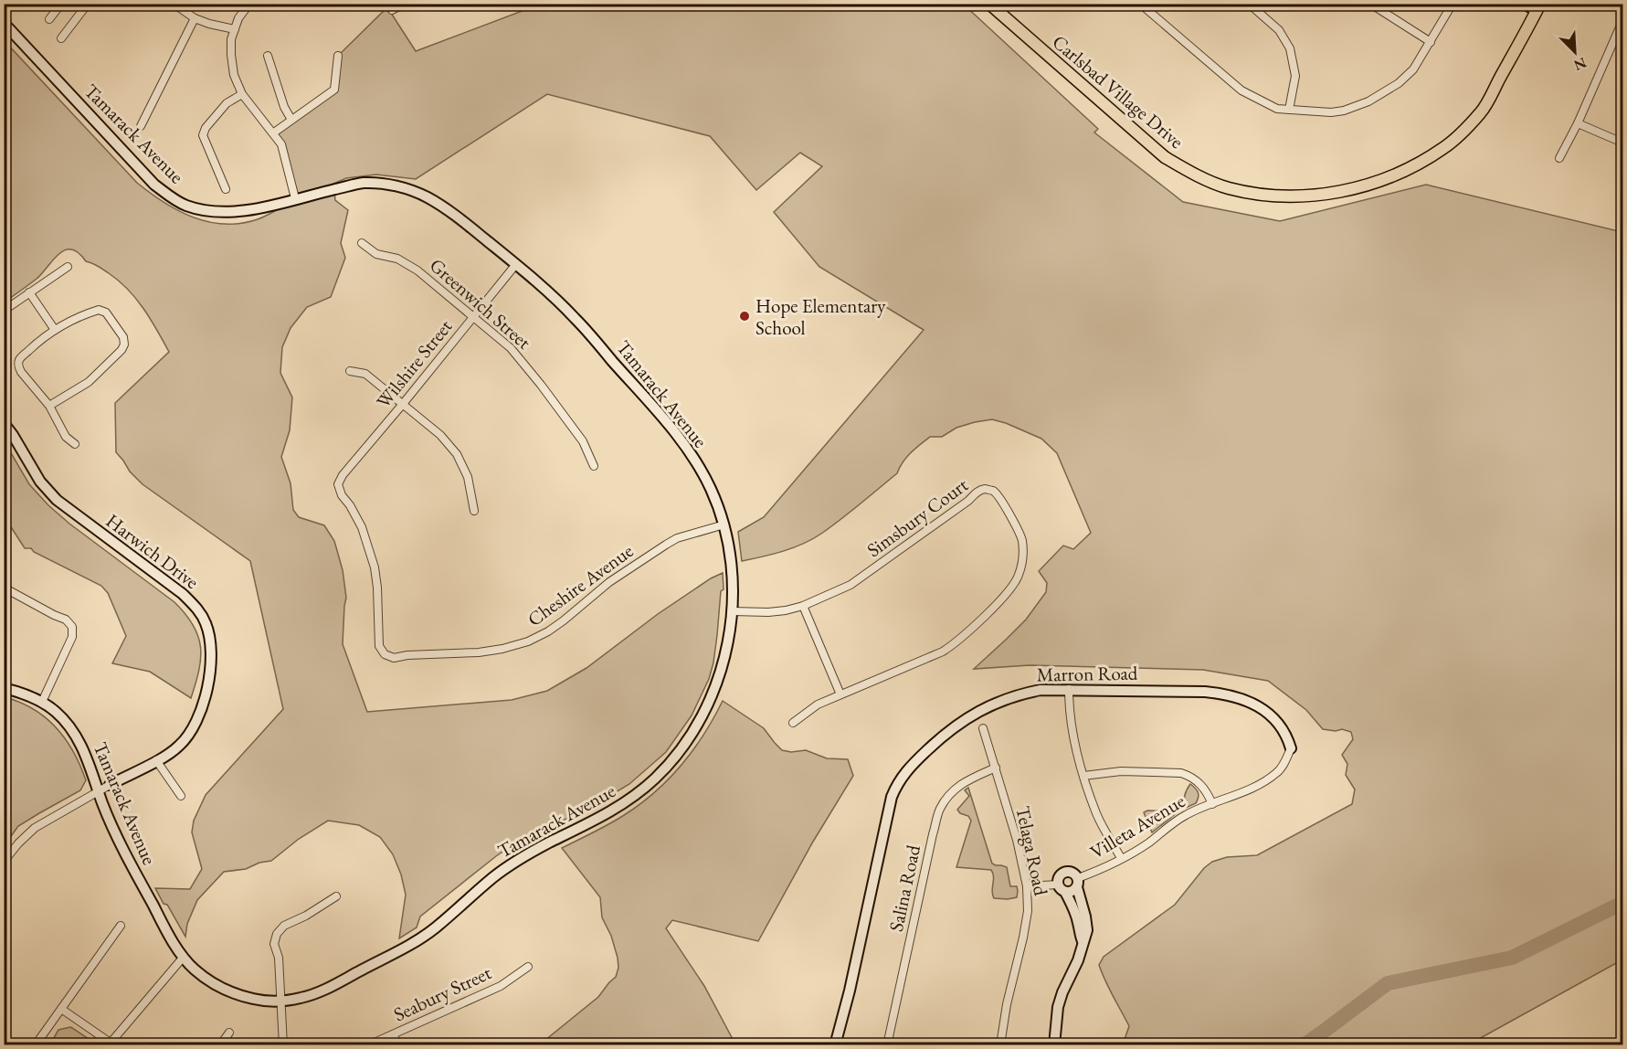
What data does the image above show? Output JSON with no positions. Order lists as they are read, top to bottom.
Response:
{
  "streets": {
    "main road": [
      "Carlsbad Village Drive",
      "Tamarack Avenue",
      "Harwich Drive",
      "Marron Road"
    ],
    "street": [
      "Greenwich Street",
      "Wilshire Street",
      "Simsbury Court",
      "Cheshire Avenue",
      "Villeta Avenue",
      "Telaga Road",
      "Salina Road",
      "Seabury Street"
    ]
  },
  "crossings": [
    ["Tamarack Avenue", "Wilshire Street"],
    ["Tamarack Avenue", "Simsbury Court"],
    ["Tamarack Avenue", "Harwich Drive"],
    ["Tamarack Avenue", "Cheshire Avenue"],
    ["Greenwich Street", "Wilshire Street"],
    ["Wilshire Street", "Cheshire Avenue"],
    ["Marron Road", "Villeta Avenue"],
    ["Telaga Road", "Salina Road"]
  ],
  "places": ["Hope Elementary School"],
  "north": "bottom right"
}
